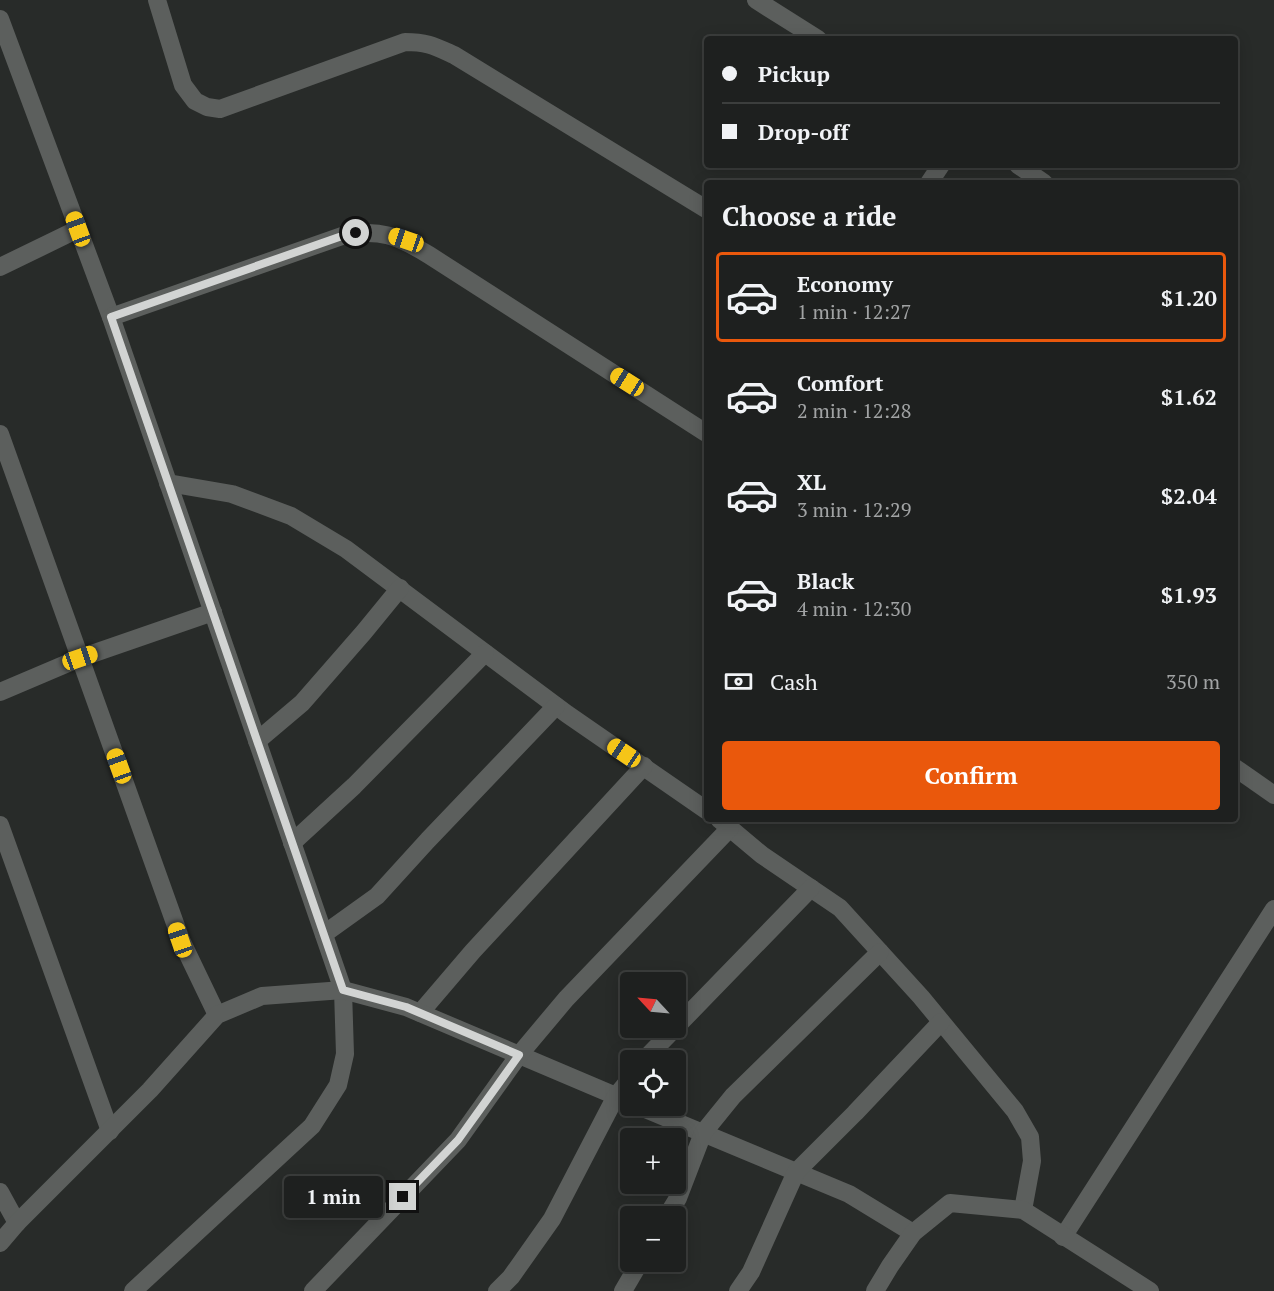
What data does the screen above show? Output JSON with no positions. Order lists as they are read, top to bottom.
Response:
{
  "north": "top left",
  "page": {
    "banner": ["Pickup", "Drop-off"],
    "heading": "Choose a ride",
    "list": [
      {
        "name": "Economy",
        "note": "1 min · 12:27",
        "value": "$1.20"
      },
      {
        "name": "Comfort",
        "note": "2 min · 12:28",
        "value": "$1.62"
      },
      {
        "name": "XL",
        "note": "3 min · 12:29",
        "value": "$2.04"
      },
      {
        "name": "Black",
        "note": "4 min · 12:30",
        "value": "$1.93"
      }
    ],
    "pay": ["Cash", "350 m"],
    "buttons": "Confirm",
    "map_buttons": ["+", "−"],
    "bubble": "1 min"
  }
}
